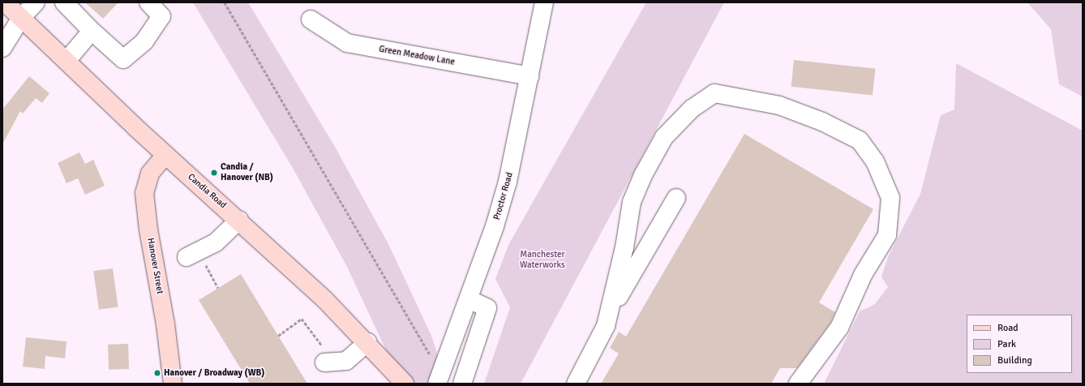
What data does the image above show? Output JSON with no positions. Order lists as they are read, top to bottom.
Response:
{
  "streets": {
    "main road": ["Candia Road", "Hanover Street"],
    "street": ["Green Meadow Lane", "Proctor Road"]
  },
  "crossings": [
    ["Green Meadow Lane", "Proctor Road"],
    ["Candia Road", "Hanover Street"]
  ],
  "parks": ["Manchester Waterworks"],
  "places": ["Candia / Hanover (NB)", "Hanover / Broadway (WB)"],
  "legend": ["Road", "Park", "Building"]
}
